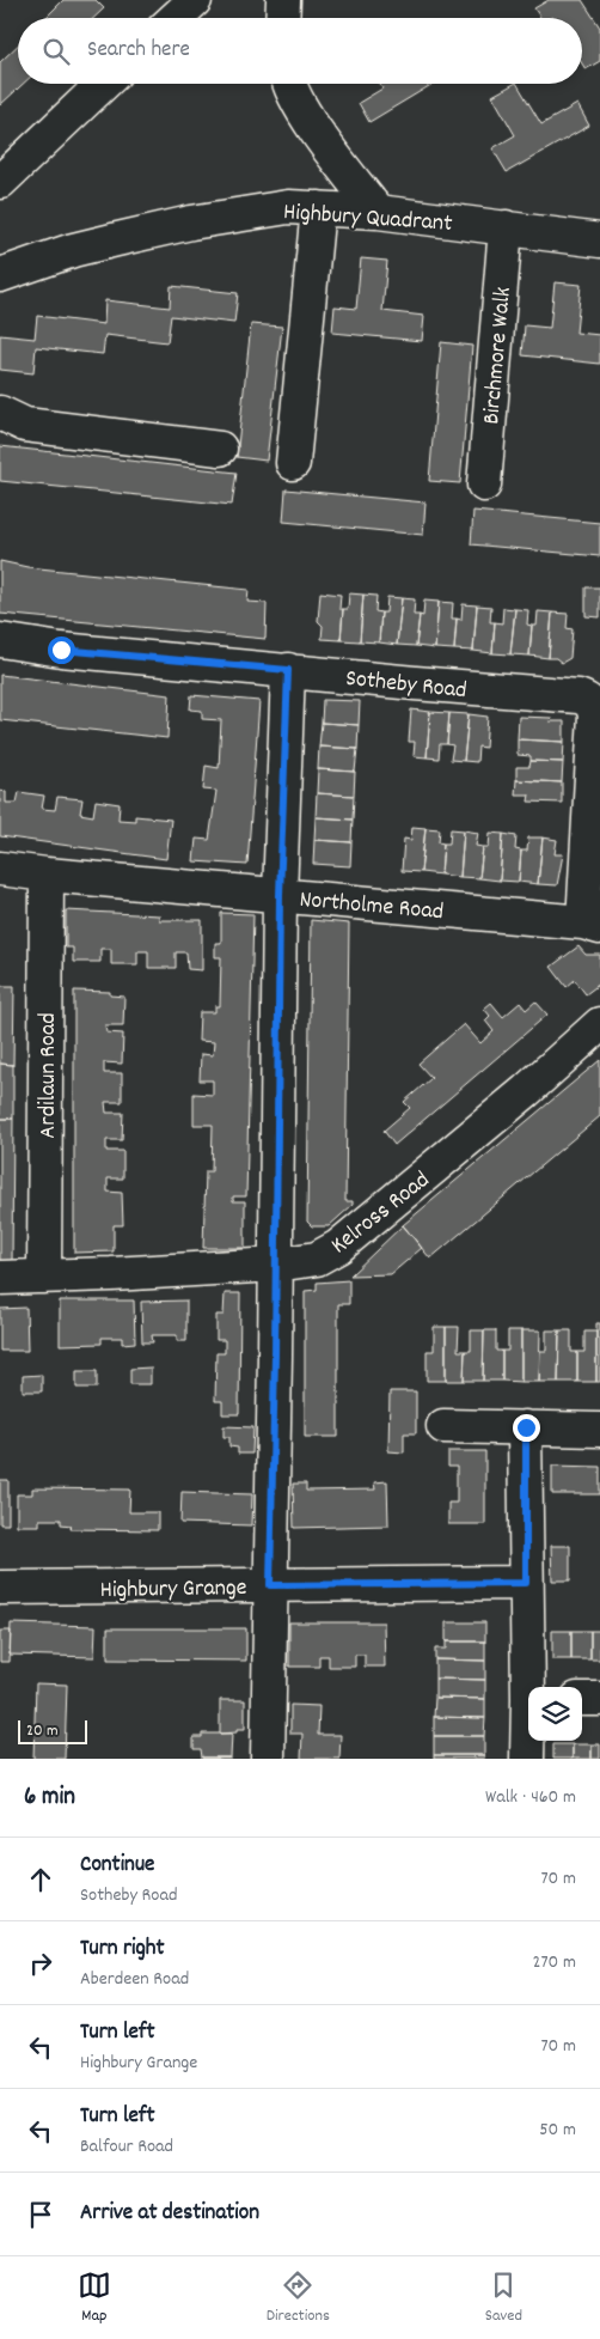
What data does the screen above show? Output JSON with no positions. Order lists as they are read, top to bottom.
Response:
{
  "streets": {
    "street": [
      "Highbury Quadrant",
      "Birchmore Walk",
      "Sotheby Road",
      "Northolme Road",
      "Ardilaun Road",
      "Kelross Road",
      "Highbury Grange"
    ]
  },
  "crossings": [
    ["Highbury Quadrant", "Birchmore Walk"],
    ["Sotheby Road", "Northolme Road"],
    ["Northolme Road", "Ardilaun Road"],
    ["Ardilaun Road", "Kelross Road"]
  ],
  "scale_bar": "20 m",
  "page": {
    "search": "Search here",
    "scale": "20 m",
    "heading": ["6 min", "Walk · 460 m"],
    "list": [
      ["Continue", "Sotheby Road", "70 m"],
      ["Turn right", "Aberdeen Road", "270 m"],
      ["Turn left", "Highbury Grange", "70 m"],
      ["Turn left", "Balfour Road", "50 m"],
      "Arrive at destination"
    ],
    "nav": ["Map", "Directions", "Saved"]
  }
}
